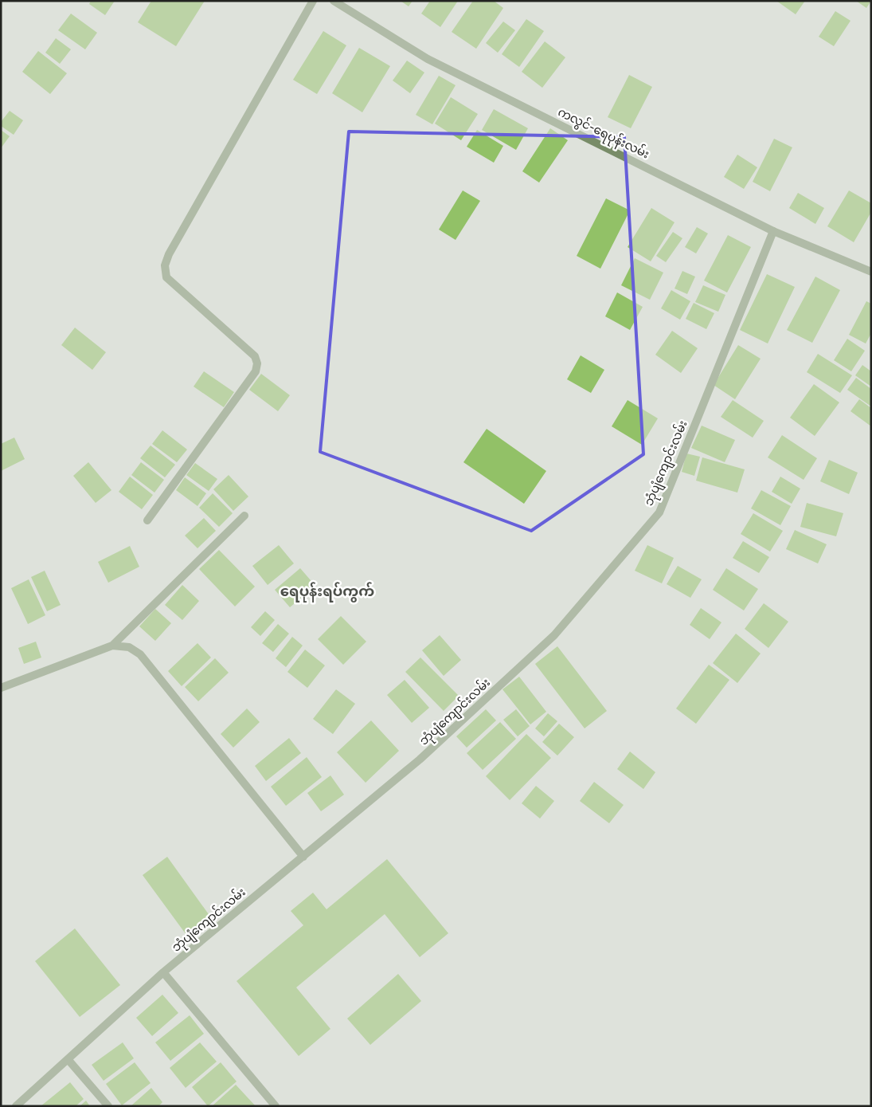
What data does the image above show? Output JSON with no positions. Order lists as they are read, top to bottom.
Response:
{
  "streets": {
    "street": ["ကလွင်-ရေပုန်းလမ်း", "ဘုံပျံကျောင်းလမ်း"]
  },
  "crossings": [
    ["ကလွင်-ရေပုန်းလမ်း", "ဘုံပျံကျောင်းလမ်း"]
  ],
  "districts": ["ရေပုန်းရပ်ကွက်"]
}
